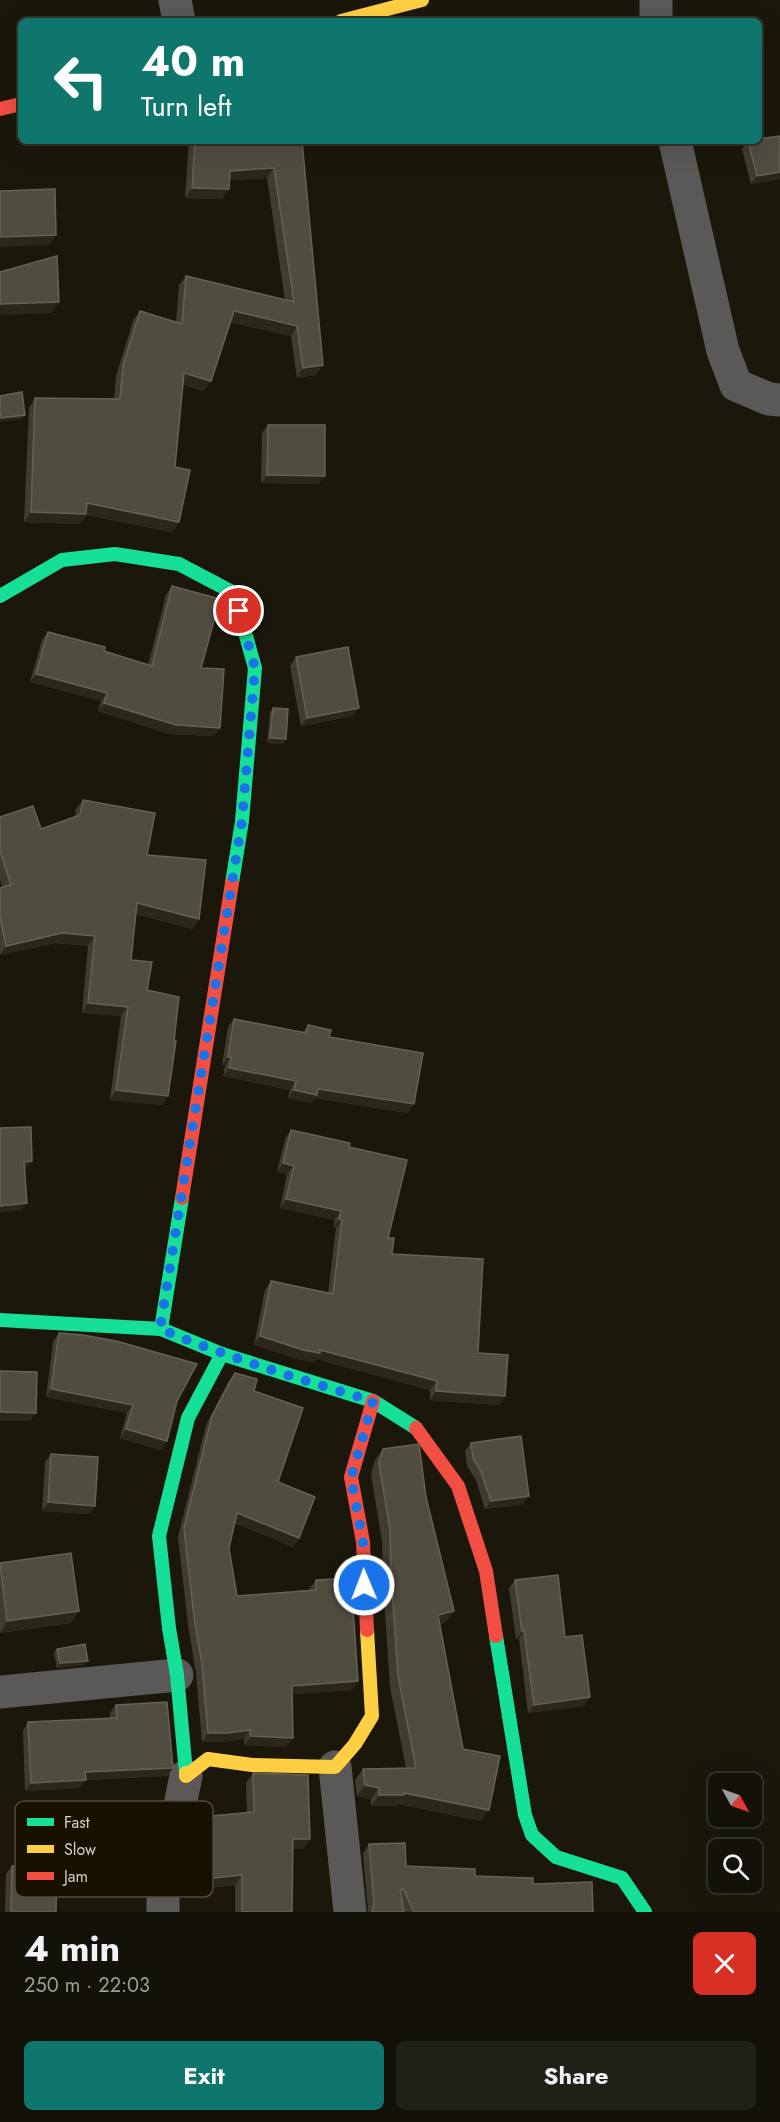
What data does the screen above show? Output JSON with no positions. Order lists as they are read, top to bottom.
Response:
{
  "legend": ["Fast", "Slow", "Jam"],
  "north": "bottom right",
  "page": {
    "turn": ["40 m", "Turn left"],
    "heading": ["4 min", "250 m · 22:03"],
    "buttons": ["Exit", "Share"]
  }
}
